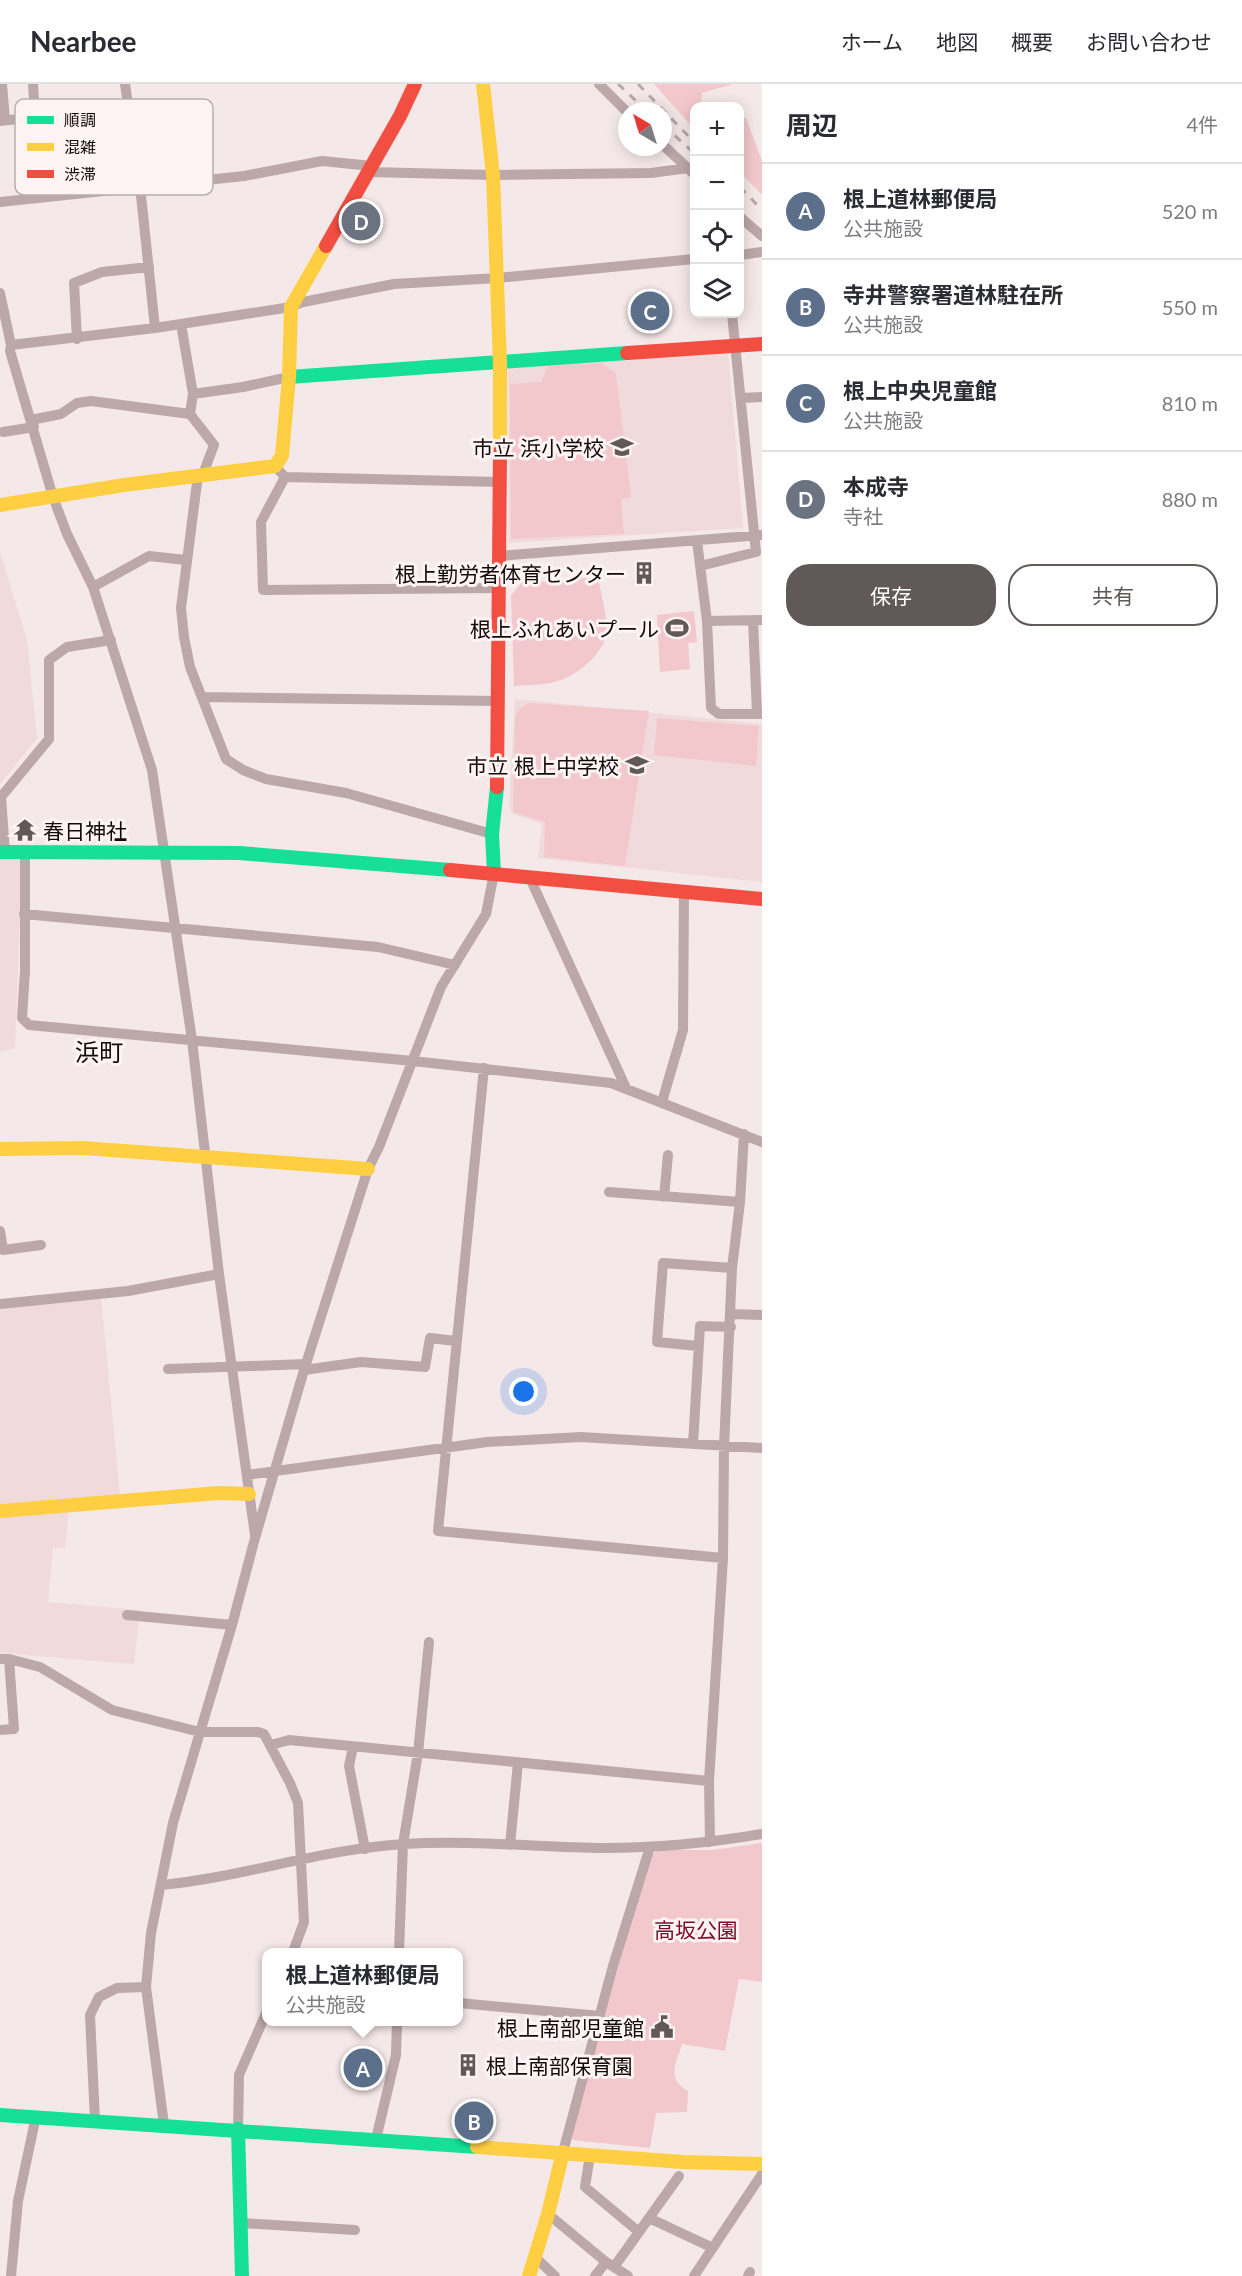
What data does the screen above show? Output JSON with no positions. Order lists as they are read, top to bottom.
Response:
{
  "districts": ["浜町"],
  "parks": ["高坂公園"],
  "places": {
    "school or university": ["市立 浜小学校", "市立 根上中学校"],
    "building": ["根上勤労者体育センター", "根上南部保育園"],
    "sports": ["根上ふれあいプール"],
    "temple": ["春日神社"],
    "public building": ["根上南部児童館"]
  },
  "legend": ["順調", "混雑", "渋滞"],
  "north": "top left",
  "page": {
    "header": "Nearbee",
    "nav": [
      "ホーム",
      "地図",
      "概要",
      "お問い合わせ"
    ],
    "heading": ["周辺", "4件"],
    "map_buttons": ["+", "−"],
    "list": [
      {
        "mark": "A",
        "name": "根上道林郵便局",
        "note": "公共施設",
        "value": "520 m"
      },
      {
        "mark": "B",
        "name": "寺井警察署道林駐在所",
        "note": "公共施設",
        "value": "550 m"
      },
      {
        "mark": "C",
        "name": "根上中央児童館",
        "note": "公共施設",
        "value": "810 m"
      },
      {
        "mark": "D",
        "name": "本成寺",
        "note": "寺社",
        "value": "880 m"
      }
    ],
    "pins": [
      "D",
      "C",
      "A",
      "B"
    ],
    "buttons": ["保存", "共有"],
    "popup": ["根上道林郵便局", "公共施設"]
  }
}
